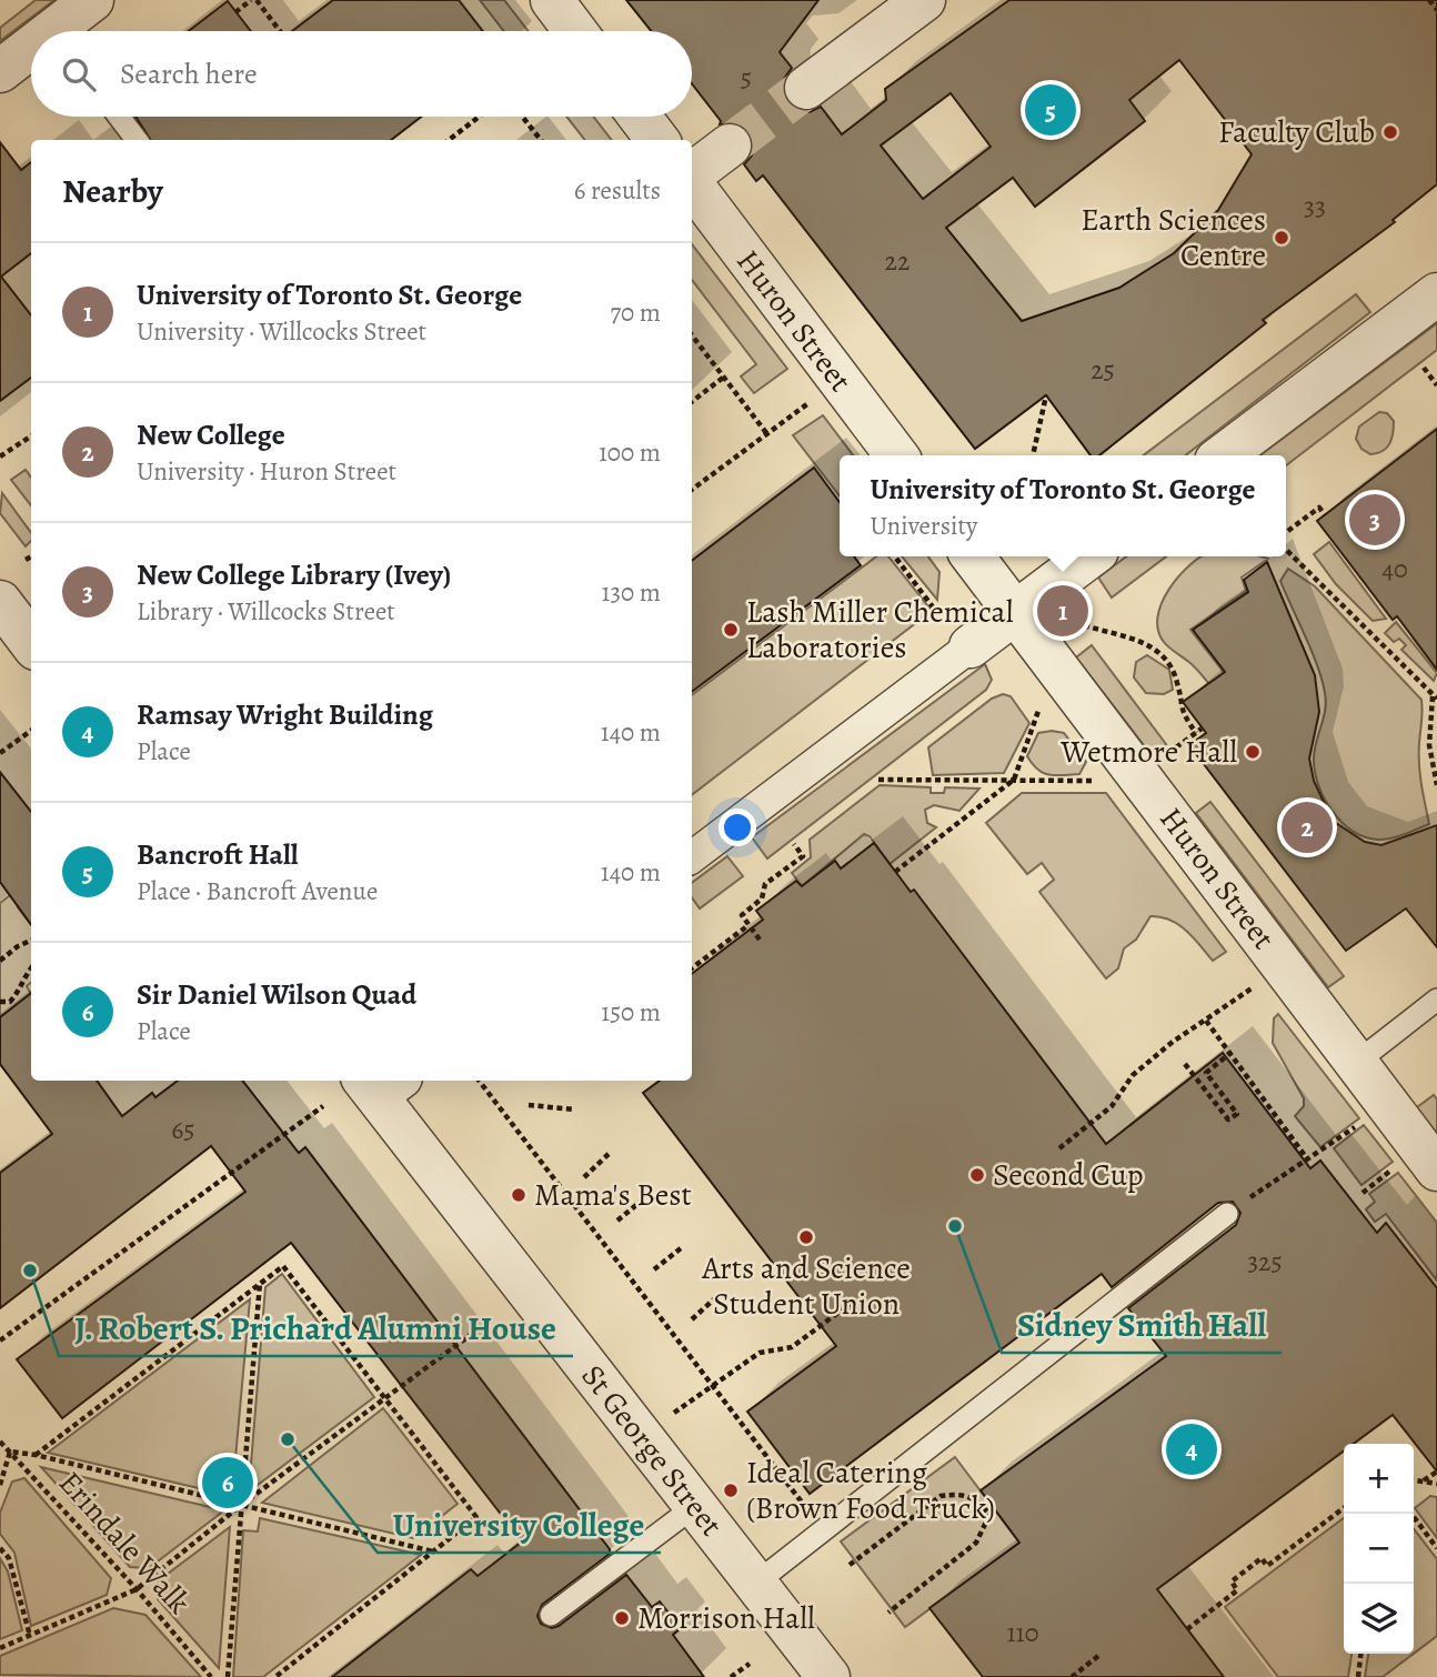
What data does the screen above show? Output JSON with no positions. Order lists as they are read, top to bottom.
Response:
{
  "streets": {
    "street": ["Huron Street", "St George Street"],
    "path": ["Erindale Walk"]
  },
  "places": [
    "Faculty Club",
    "Earth Sciences Centre",
    "Lash Miller Chemical Laboratories",
    "Wetmore Hall",
    "Second Cup",
    "Mama's Best",
    "Sidney Smith Hall",
    "Arts and Science Student Union",
    "J. Robert S. Prichard Alumni House",
    "University College",
    "Ideal Catering (Brown Food Truck)",
    "Morrison Hall"
  ],
  "house_numbers": [
    "5",
    "33",
    "22",
    "25",
    "40",
    "65",
    "325",
    "110"
  ],
  "page": {
    "search": "Search here",
    "pins": [
      "5",
      "3",
      "1",
      "2",
      "4",
      "6"
    ],
    "heading": ["Nearby", "6 results"],
    "list": [
      {
        "mark": "1",
        "name": "University of Toronto St. George",
        "note": "University · Willcocks Street",
        "value": "70 m"
      },
      {
        "mark": "2",
        "name": "New College",
        "note": "University · Huron Street",
        "value": "100 m"
      },
      {
        "mark": "3",
        "name": "New College Library (Ivey)",
        "note": "Library · Willcocks Street",
        "value": "130 m"
      },
      {
        "mark": "4",
        "name": "Ramsay Wright Building",
        "note": "Place",
        "value": "140 m"
      },
      {
        "mark": "5",
        "name": "Bancroft Hall",
        "note": "Place · Bancroft Avenue",
        "value": "140 m"
      },
      {
        "mark": "6",
        "name": "Sir Daniel Wilson Quad",
        "note": "Place",
        "value": "150 m"
      }
    ],
    "popup": ["University of Toronto St. George", "University"],
    "map_buttons": ["+", "−"]
  }
}
